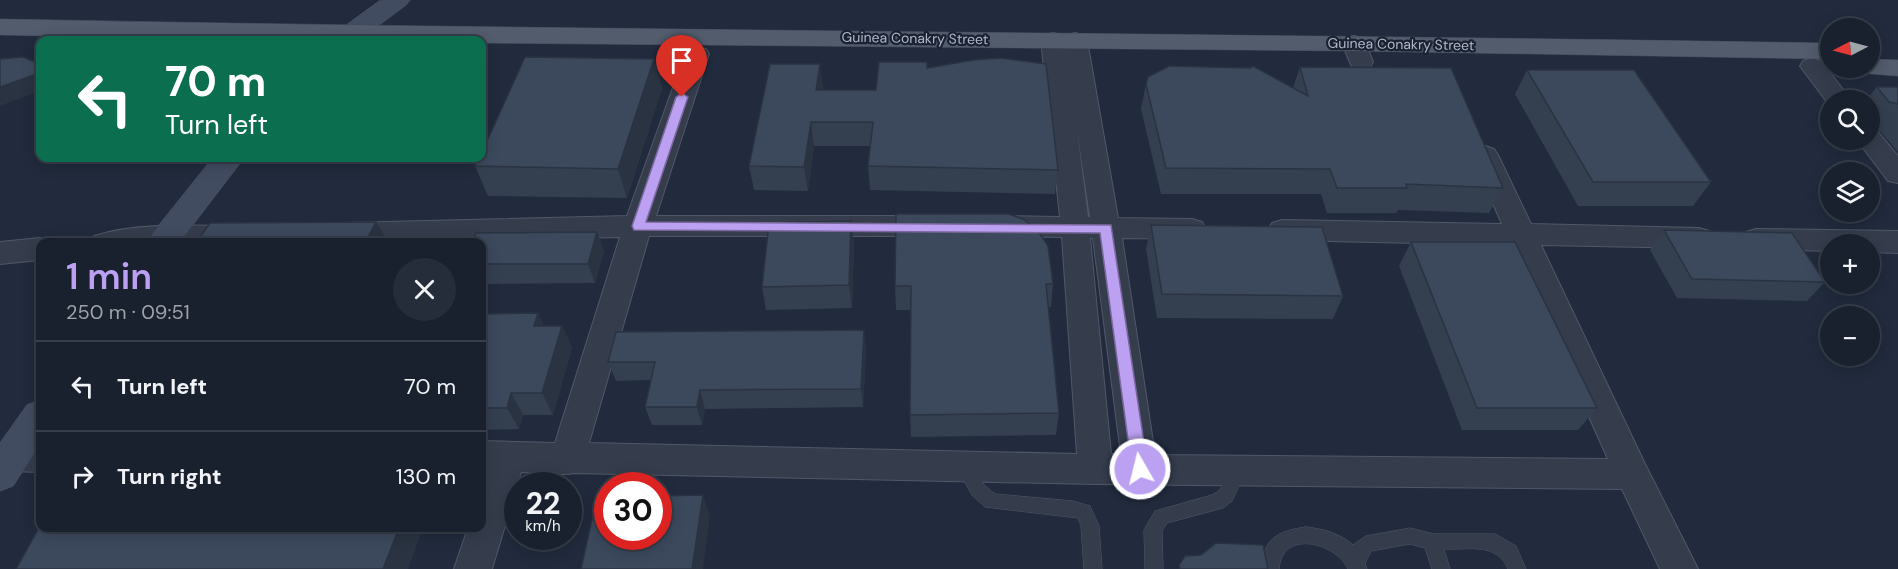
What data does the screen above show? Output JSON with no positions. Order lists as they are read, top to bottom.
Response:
{
  "streets": {
    "main road": ["Guinea Conakry Street"]
  },
  "north": "left",
  "page": {
    "map_buttons": ["+", "−"],
    "turn": ["70 m", "Turn left"],
    "heading": ["1 min", "250 m · 09:51"],
    "list": [
      {
        "name": "Turn left",
        "value": "70 m"
      },
      {
        "name": "Turn right",
        "value": "130 m"
      }
    ],
    "speed": "22 km/h",
    "limit": "30"
  }
}
